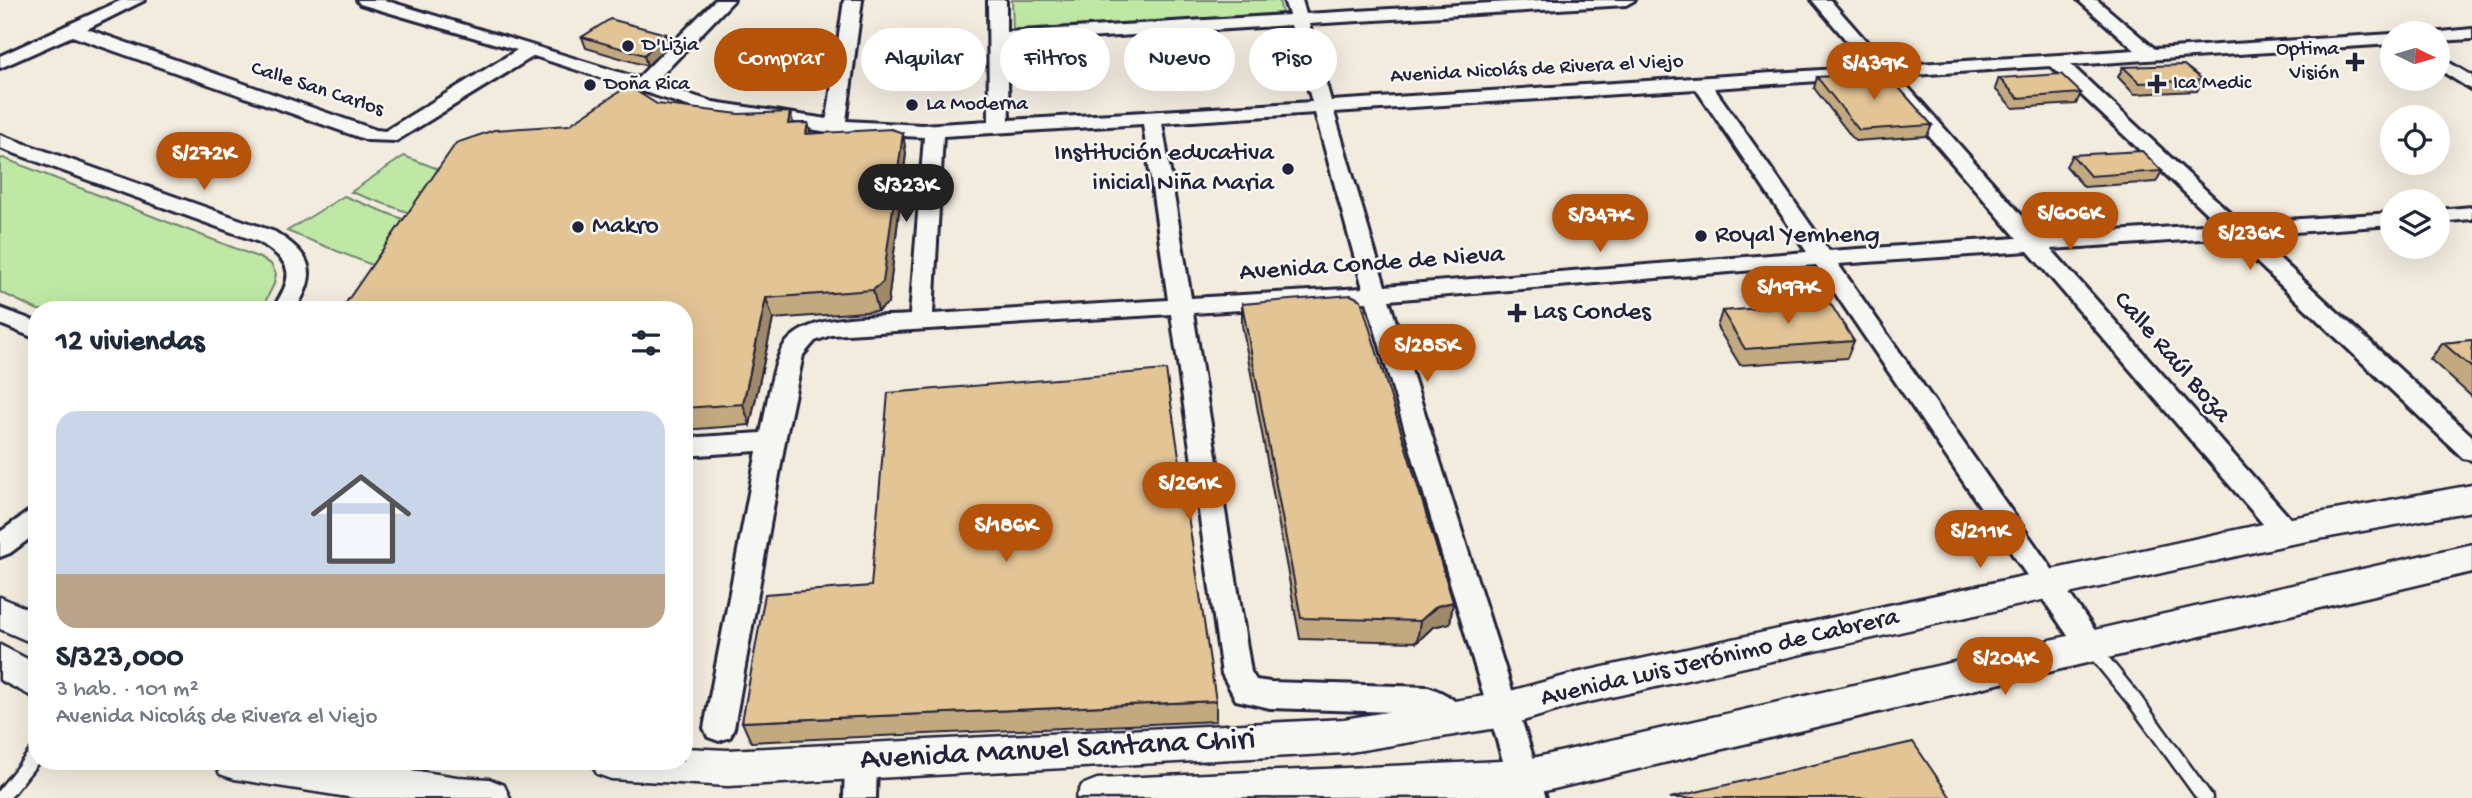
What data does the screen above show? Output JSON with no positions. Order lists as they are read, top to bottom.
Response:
{
  "streets": {
    "street": [
      "Avenida Nicolás de Rivera el Viejo",
      "Calle San Carlos",
      "Avenida Conde de Nieva",
      "Calle Raúl Boza",
      "Avenida Luis Jerónimo de Cabrera",
      "Avenida Manuel Santana Chiri"
    ]
  },
  "crossings": [
    ["Avenida Nicolás de Rivera el Viejo", "Calle San Carlos"],
    ["Avenida Nicolás de Rivera el Viejo", "Calle Raúl Boza"],
    ["Avenida Conde de Nieva", "Calle Raúl Boza"],
    ["Calle Raúl Boza", "Avenida Luis Jerónimo de Cabrera"],
    ["Avenida Luis Jerónimo de Cabrera", "Avenida Manuel Santana Chiri"]
  ],
  "places": {
    "other": [
      "D'Lizia",
      "Doña Rica",
      "La Moderna",
      "Institución educativa inicial Niña Maria",
      "Makro",
      "Royal Yemheng"
    ],
    "health": ["Optima Visión", "Ica Medic", "Las Condes"]
  },
  "north": "right",
  "page": {
    "chip": [
      "Comprar",
      "Alquilar",
      "Filtros",
      "Nuevo",
      "Piso"
    ],
    "price": [
      "S/439K",
      "S/272K",
      "S/323K",
      "S/606K",
      "S/347K",
      "S/236K",
      "S/197K",
      "S/285K",
      "S/261K",
      "S/186K",
      "S/211K",
      "S/204K"
    ],
    "heading": "12 viviendas",
    "list": [
      {
        "name": "S/323,000",
        "note": "3 hab. · 101 m² · Avenida Nicolás de Rivera el Viejo"
      }
    ]
  }
}
